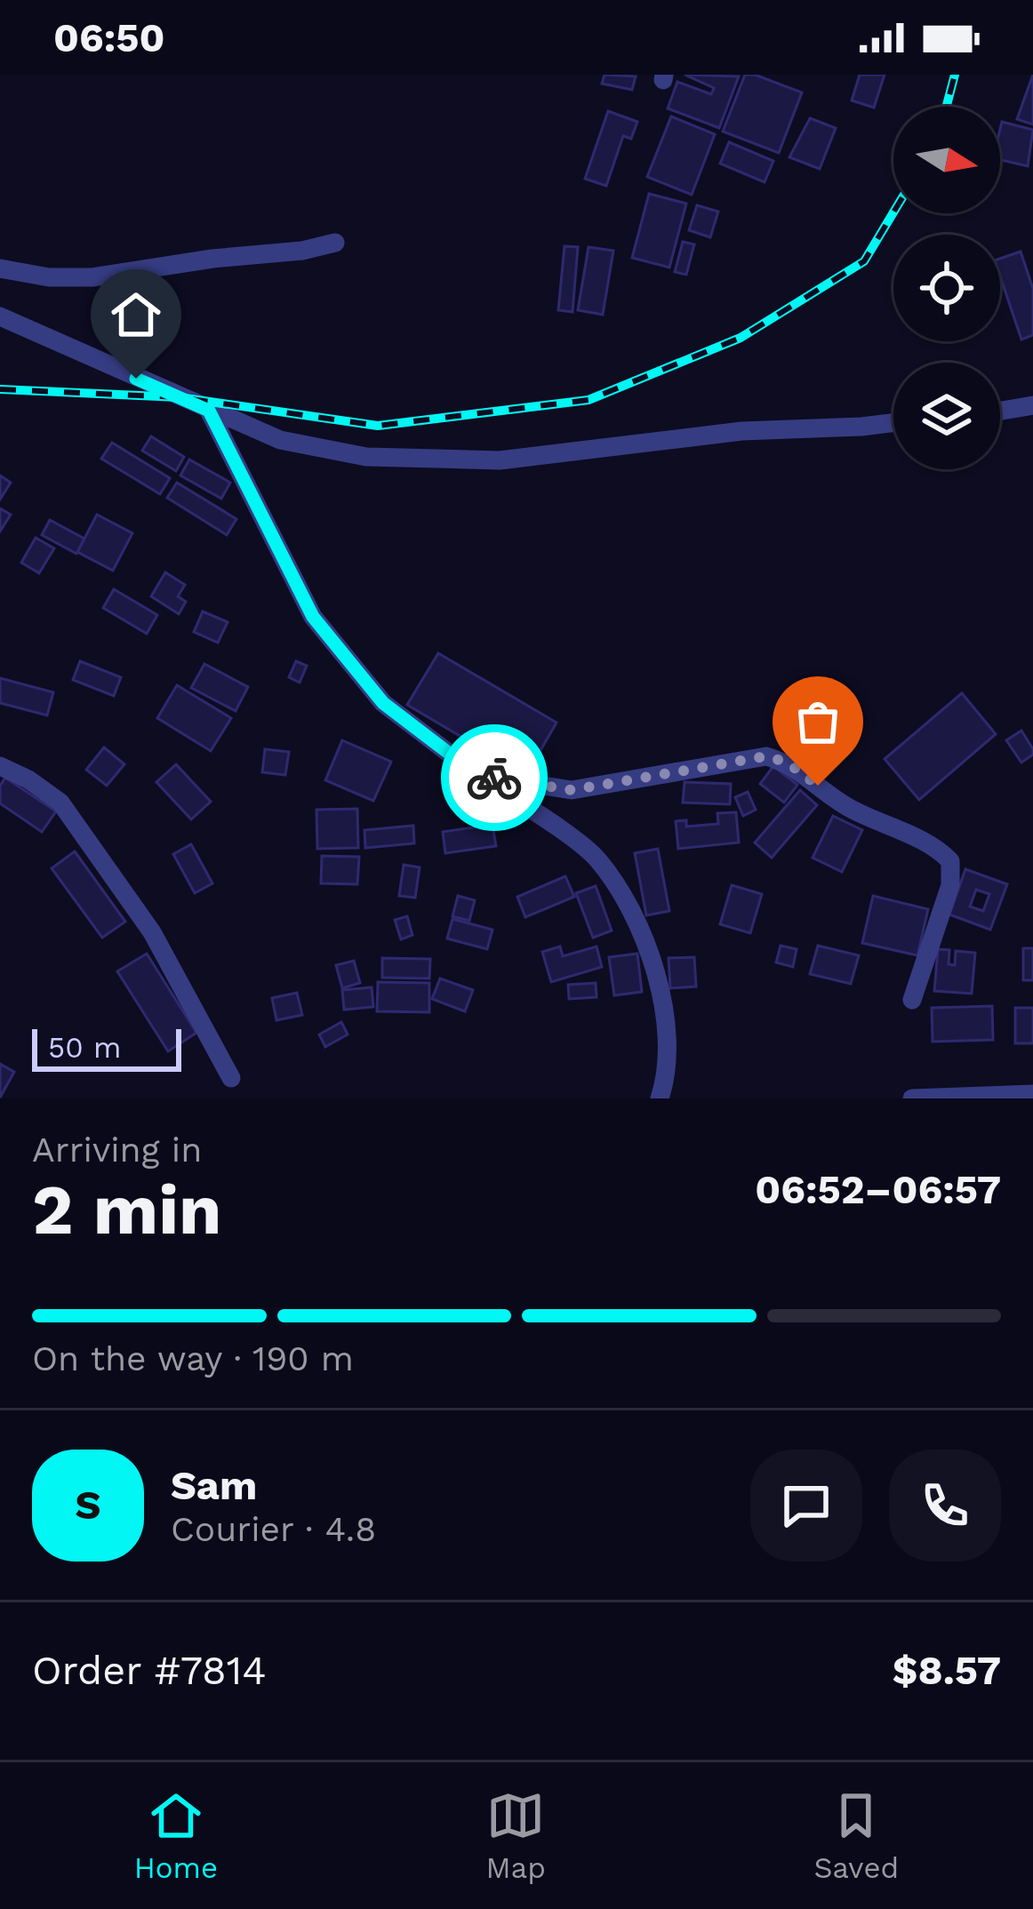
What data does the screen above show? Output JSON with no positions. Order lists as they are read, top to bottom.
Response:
{
  "scale_bar": "50 m",
  "north": "right",
  "page": {
    "status": "06:50",
    "scale": "50 m",
    "heading": ["2 min", "Arriving in", "06:52–06:57"],
    "panel": [
      "Sam",
      "Courier · 4.8",
      "Order #7814",
      "$8.57"
    ],
    "bar": "On the way · 190 m",
    "round": "S",
    "tabs": ["Home", "Map", "Saved"]
  }
}
